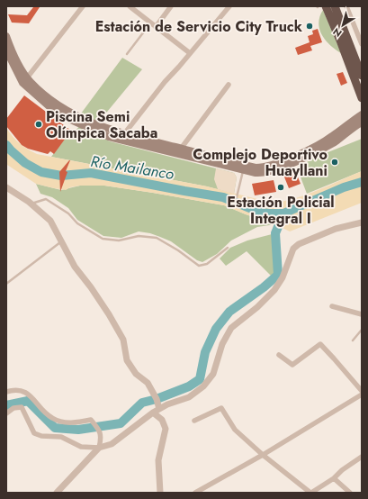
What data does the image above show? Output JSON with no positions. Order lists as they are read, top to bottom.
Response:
{
  "water": ["Río Mailanco"],
  "places": [
    "Estación de Servicio City Truck",
    "Piscina Semi Olímpica Sacaba",
    "Complejo Deportivo Huayllani",
    "Estación Policial Integral I"
  ],
  "north": "bottom left"
}
